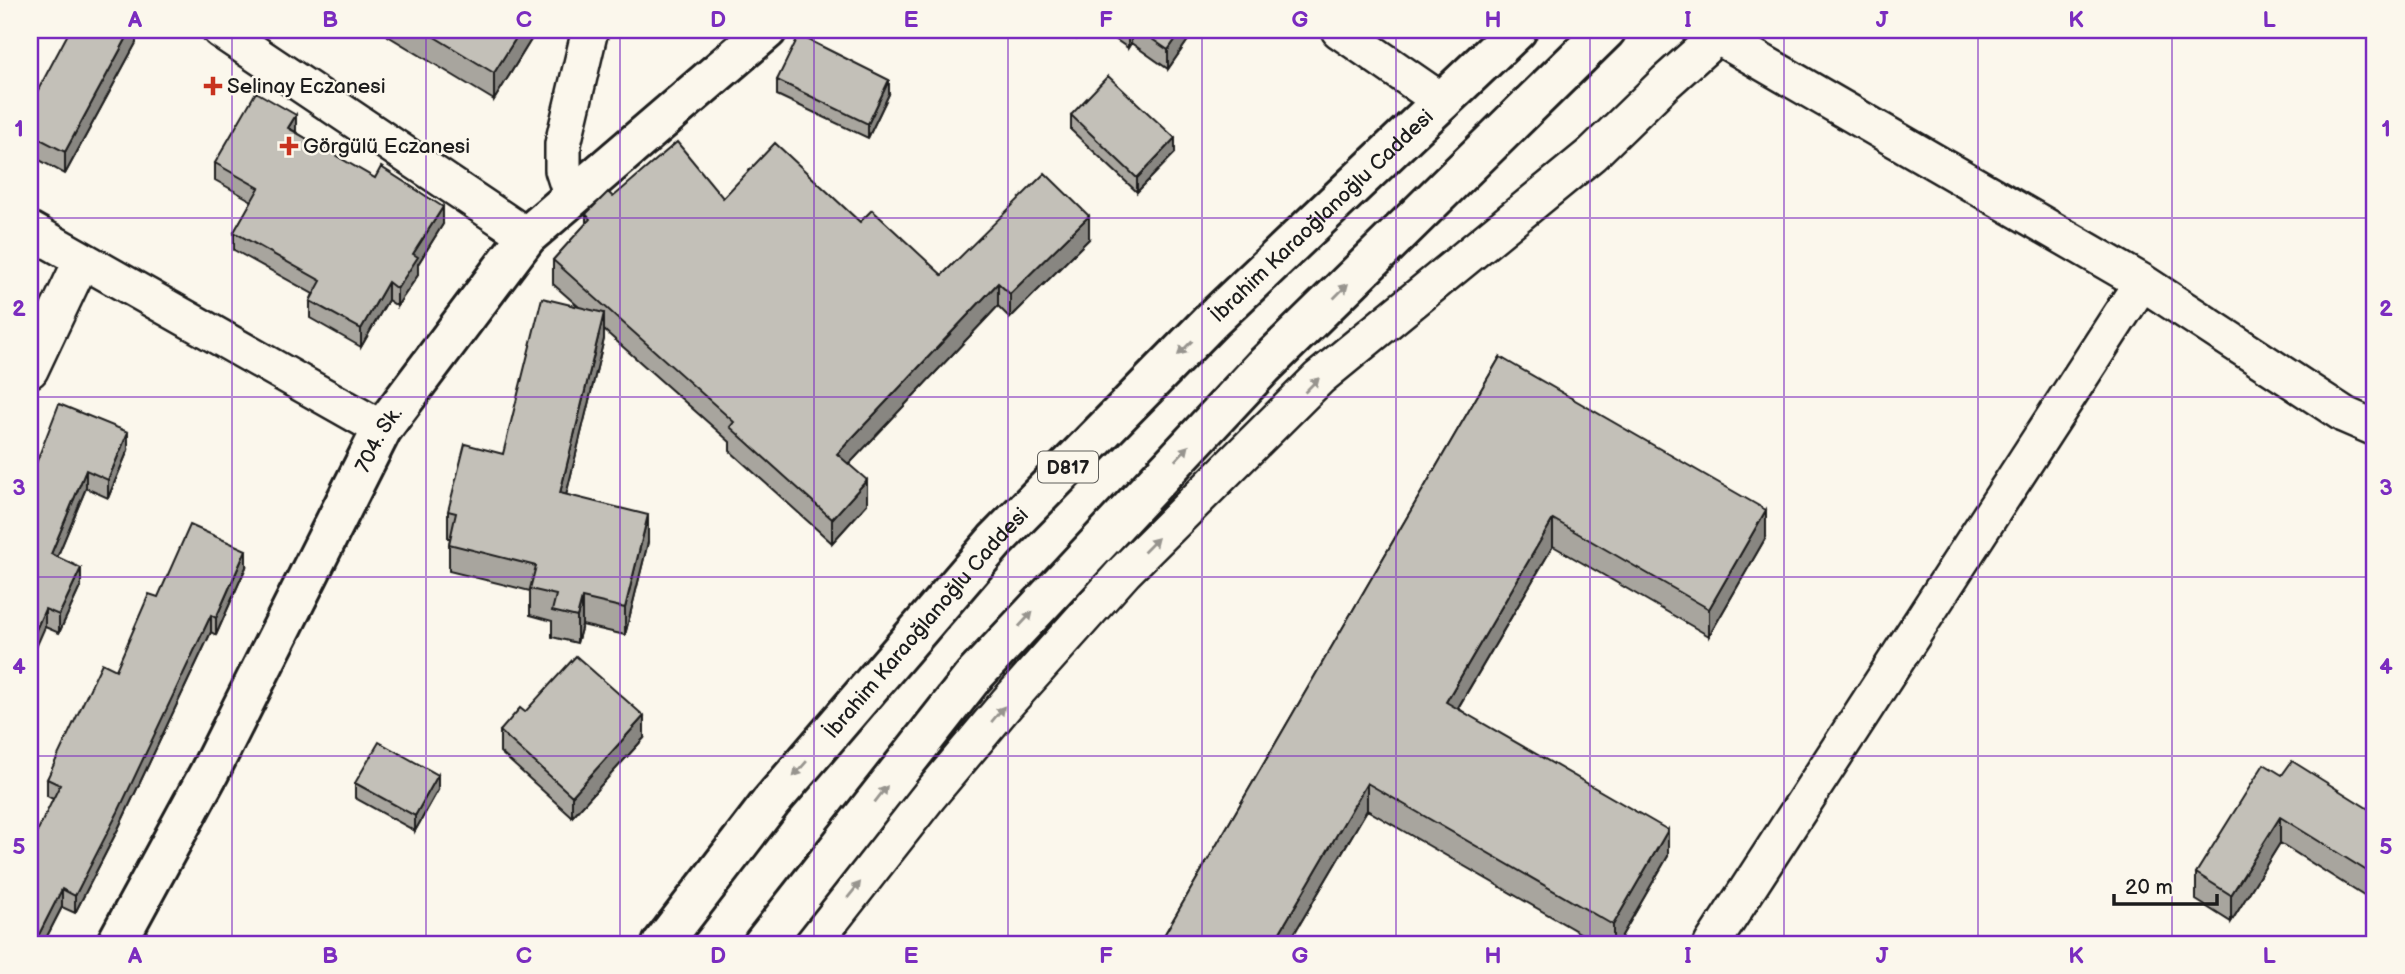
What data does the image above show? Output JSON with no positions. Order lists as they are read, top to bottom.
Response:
{
  "streets": {
    "main road": ["İbrahim Karaoğlanoğlu Caddesi", "704. Sk.", "D817"]
  },
  "places": {
    "health": ["Selinay Eczanesi", "Görgülü Eczanesi"]
  },
  "scale_bar": "20 m",
  "grid": {
    "columns": [
      "A",
      "B",
      "C",
      "D",
      "E",
      "F",
      "G",
      "H",
      "I",
      "J",
      "K",
      "L"
    ],
    "rows": [
      "1",
      "2",
      "3",
      "4",
      "5"
    ]
  }
}
